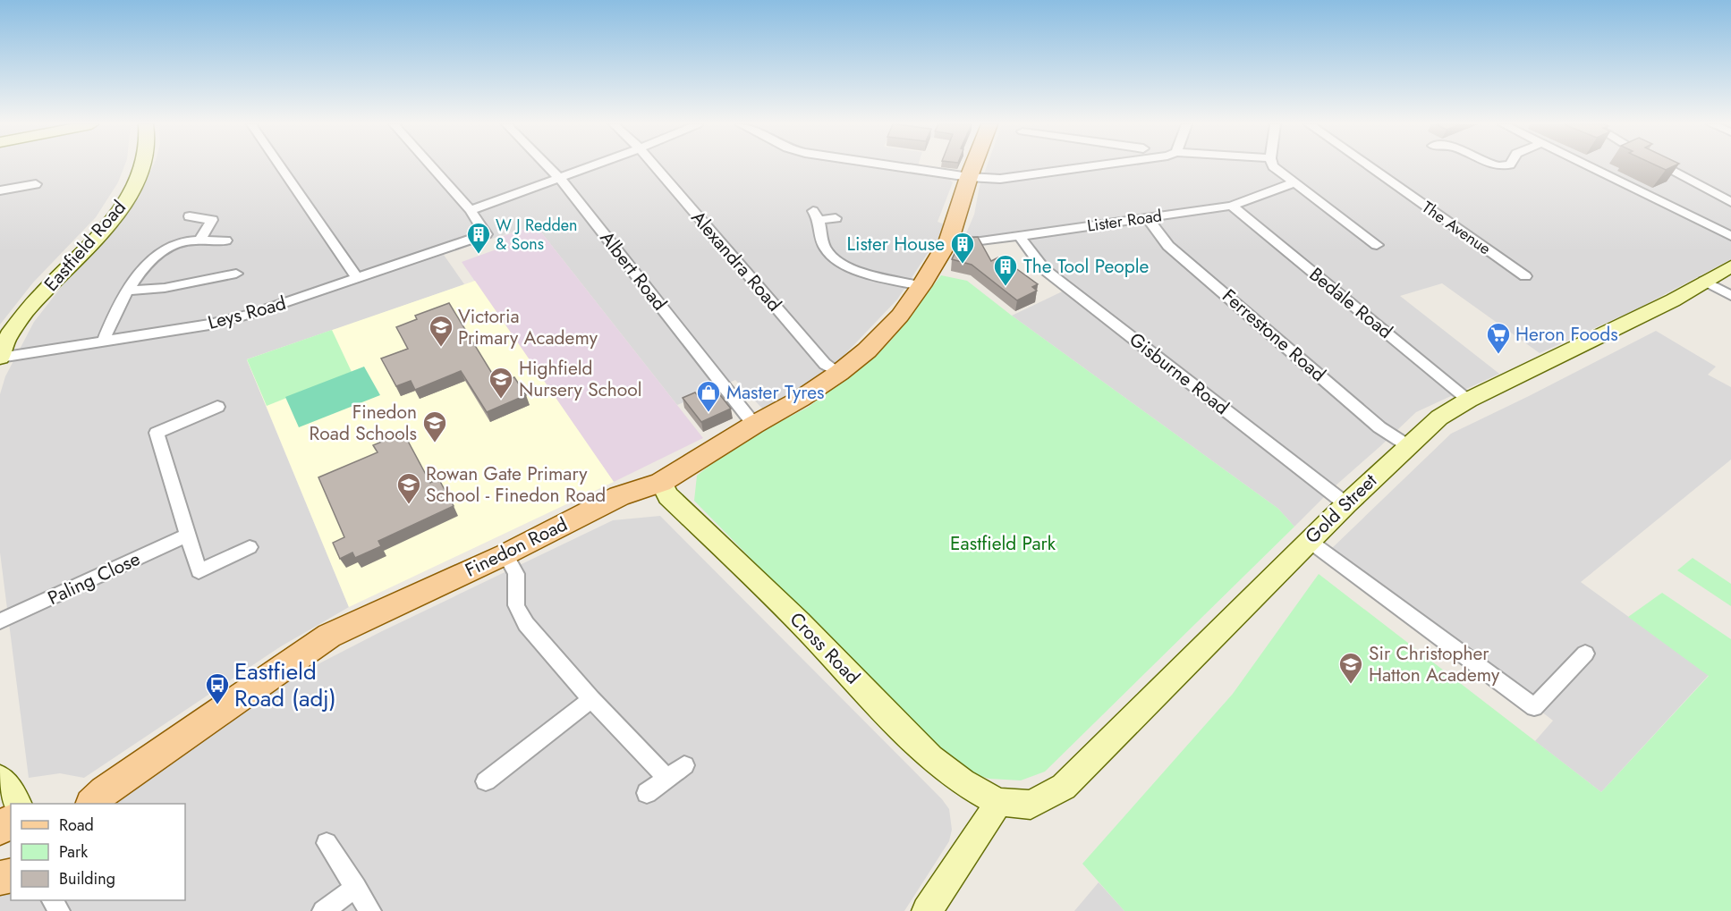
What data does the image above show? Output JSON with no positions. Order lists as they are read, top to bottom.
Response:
{
  "streets": {
    "main road": ["Finedon Road"],
    "street": [
      "Lister Road",
      "The Avenue",
      "Eastfield Road",
      "Alexandra Road",
      "Albert Road",
      "Bedale Road",
      "Leys Road",
      "Ferrestone Road",
      "Gisburne Road",
      "Gold Street",
      "Paling Close",
      "Cross Road"
    ]
  },
  "crossings": [
    ["Lister Road", "Bedale Road"],
    ["Lister Road", "Ferrestone Road"],
    ["Lister Road", "Gisburne Road"],
    ["Lister Road", "Finedon Road"],
    ["Eastfield Road", "Leys Road"],
    ["Alexandra Road", "Finedon Road"],
    ["Albert Road", "Finedon Road"],
    ["Bedale Road", "Gold Street"],
    ["Ferrestone Road", "Gold Street"],
    ["Gisburne Road", "Gold Street"],
    ["Gold Street", "Cross Road"],
    ["Finedon Road", "Cross Road"]
  ],
  "parks": ["Eastfield Park"],
  "places": {
    "building": ["W J Redden & Sons", "Lister House", "The Tool People"],
    "school or university": [
      "Victoria Primary Academy",
      "Highfield Nursery School",
      "Finedon Road Schools",
      "Rowan Gate Primary School - Finedon Road",
      "Sir Christopher Hatton Academy"
    ],
    "supermarket": ["Heron Foods"],
    "shop": ["Master Tyres"],
    "bus stop": ["Eastfield Road (adj)"]
  },
  "legend": ["Road", "Park", "Building"]
}
